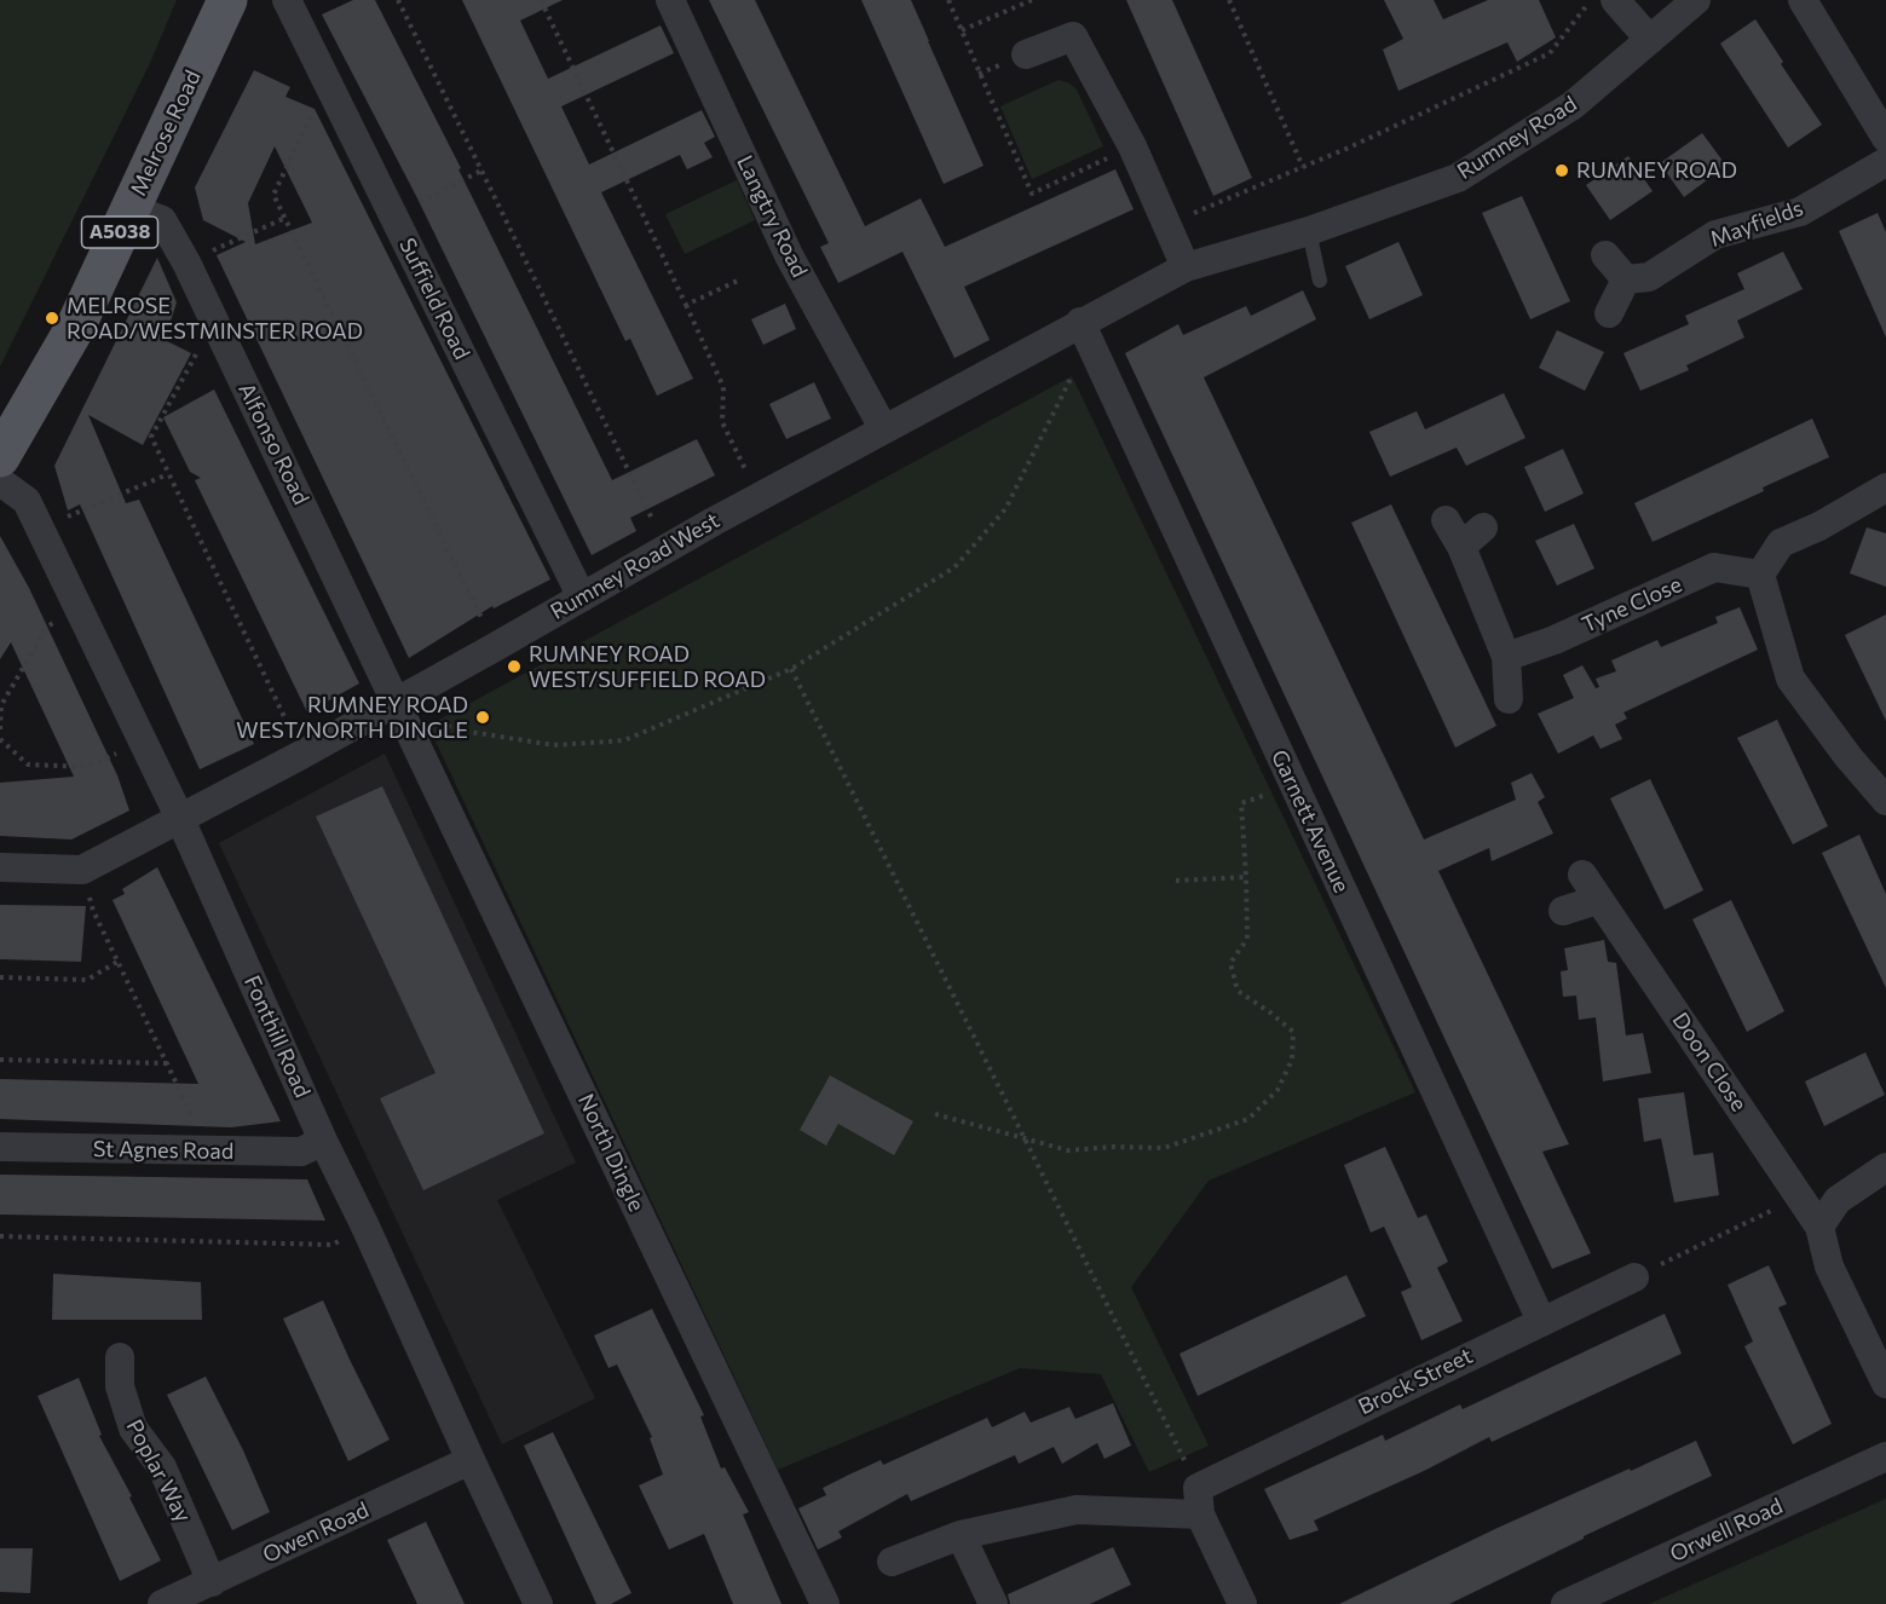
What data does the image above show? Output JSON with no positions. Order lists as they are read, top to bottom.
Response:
{
  "streets": {
    "main road": ["Melrose Road", "A5038"],
    "street": [
      "Rumney Road",
      "Langtry Road",
      "Mayfields",
      "Suffield Road",
      "Alfonso Road",
      "Rumney Road West",
      "Tyne Close",
      "Garnett Avenue",
      "Fonthill Road",
      "Doon Close",
      "St Agnes Road",
      "North Dingle",
      "Brock Street",
      "Poplar Way",
      "Orwell Road",
      "Owen Road"
    ]
  },
  "crossings": [
    ["Melrose Road", "Alfonso Road"],
    ["Rumney Road", "Rumney Road West"],
    ["Langtry Road", "Rumney Road West"],
    ["Suffield Road", "Rumney Road West"],
    ["Alfonso Road", "Rumney Road West"],
    ["Alfonso Road", "North Dingle"],
    ["Rumney Road West", "Garnett Avenue"],
    ["Rumney Road West", "Fonthill Road"],
    ["Rumney Road West", "North Dingle"],
    ["Garnett Avenue", "Brock Street"],
    ["Fonthill Road", "St Agnes Road"],
    ["Fonthill Road", "Owen Road"],
    ["Poplar Way", "Owen Road"]
  ],
  "places": [
    "RUMNEY ROAD",
    "MELROSE ROAD/WESTMINSTER ROAD",
    "RUMNEY ROAD WEST/SUFFIELD ROAD",
    "RUMNEY ROAD WEST/NORTH DINGLE"
  ]
}
